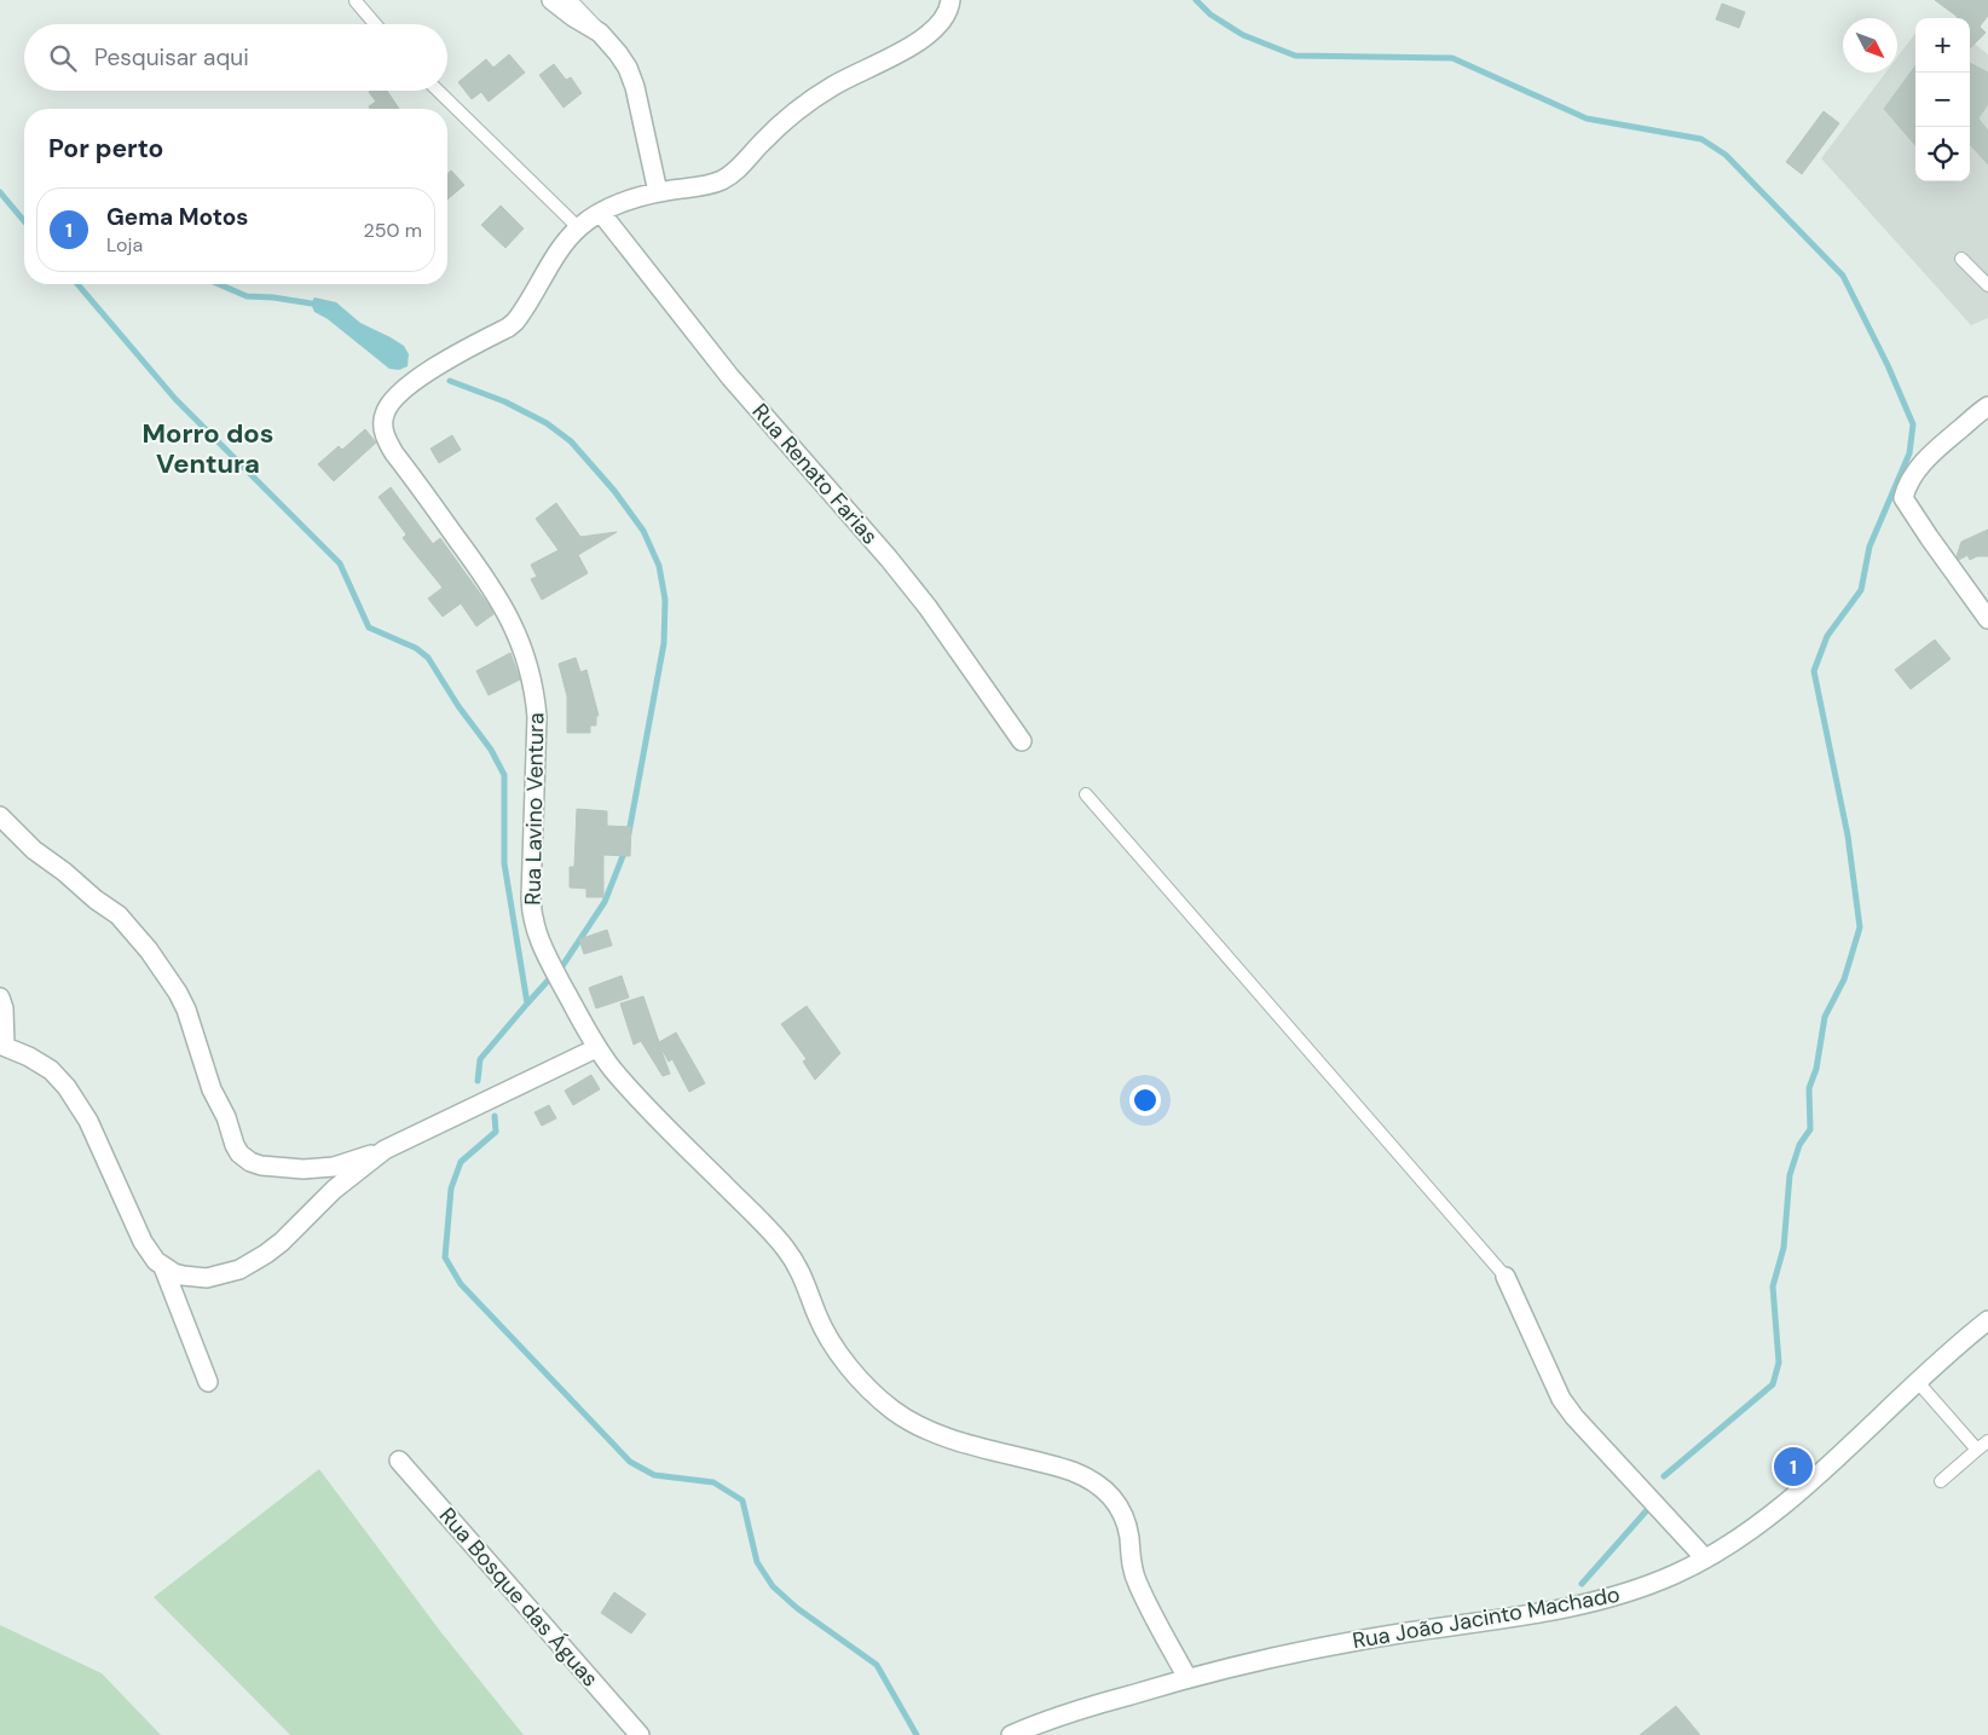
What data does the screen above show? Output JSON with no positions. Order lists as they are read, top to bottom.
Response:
{
  "streets": {
    "street": [
      "Rua Renato Farias",
      "Rua Lavino Ventura",
      "Rua Bosque das Águas",
      "Rua João Jacinto Machado"
    ]
  },
  "crossings": [
    ["Rua Renato Farias", "Rua Lavino Ventura"],
    ["Rua Lavino Ventura", "Rua João Jacinto Machado"]
  ],
  "districts": ["Morro dos Ventura"],
  "north": "bottom right",
  "page": {
    "map_buttons": ["+", "−"],
    "search": "Pesquisar aqui",
    "heading": "Por perto",
    "list": [
      {
        "mark": "1",
        "name": "Gema Motos",
        "note": "Loja",
        "value": "250 m"
      }
    ],
    "pins": "1"
  }
}
